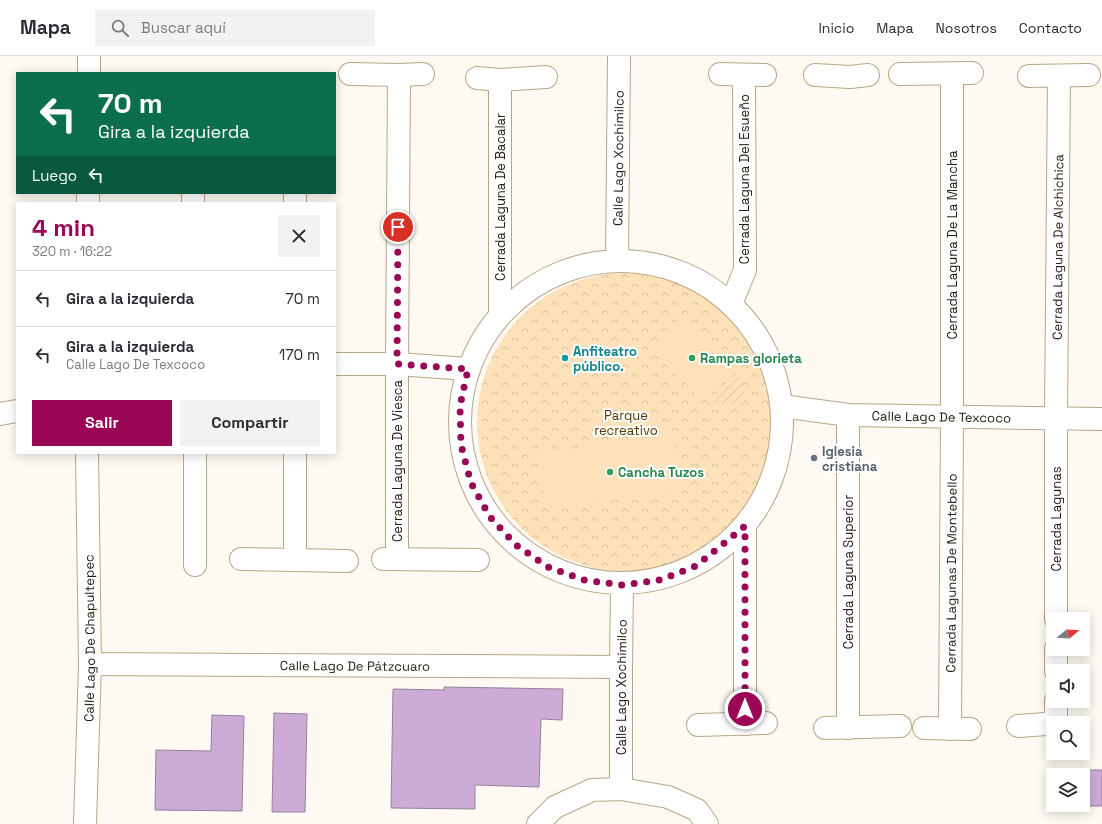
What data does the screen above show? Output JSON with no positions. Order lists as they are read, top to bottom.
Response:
{
  "streets": {
    "street": [
      "Calle Lago Xochimilco",
      "Cerrada Laguna Del Esueño",
      "Cerrada Laguna De Bacalar",
      "Cerrada Laguna De La Mancha",
      "Cerrada Laguna De Alchichica",
      "Calle Lago De Texcoco",
      "Cerrada Laguna De Viesca",
      "Cerrada Lagunas",
      "Cerrada Laguna Superior",
      "Cerrada Lagunas De Montebello",
      "Calle Lago De Chapultepec",
      "Calle Lago De Pátzcuaro"
    ]
  },
  "crossings": [
    ["Calle Lago Xochimilco", "Calle Lago De Pátzcuaro"],
    ["Cerrada Laguna De La Mancha", "Calle Lago De Texcoco"],
    ["Cerrada Laguna De La Mancha", "Cerrada Lagunas De Montebello"],
    ["Cerrada Laguna De Alchichica", "Calle Lago De Texcoco"],
    ["Cerrada Laguna De Alchichica", "Cerrada Lagunas"],
    ["Calle Lago De Texcoco", "Cerrada Lagunas"],
    ["Calle Lago De Texcoco", "Cerrada Laguna Superior"],
    ["Calle Lago De Texcoco", "Cerrada Lagunas De Montebello"],
    ["Calle Lago De Chapultepec", "Calle Lago De Pátzcuaro"]
  ],
  "parks": ["Parque recreativo"],
  "places": [
    "Anfiteatro público.",
    "Rampas glorieta",
    "Iglesia cristiana",
    "Cancha Tuzos"
  ],
  "north": "right",
  "page": {
    "header": "Mapa",
    "search": "Buscar aquí",
    "nav": [
      "Inicio",
      "Mapa",
      "Nosotros",
      "Contacto"
    ],
    "turn": ["70 m", "Gira a la izquierda"],
    "then": "Luego",
    "heading": ["4 min", "320 m · 16:22"],
    "list": [
      {
        "name": "Gira a la izquierda",
        "value": "70 m"
      },
      {
        "name": "Gira a la izquierda",
        "note": "Calle Lago De Texcoco",
        "value": "170 m"
      }
    ],
    "buttons": ["Salir", "Compartir"]
  }
}
